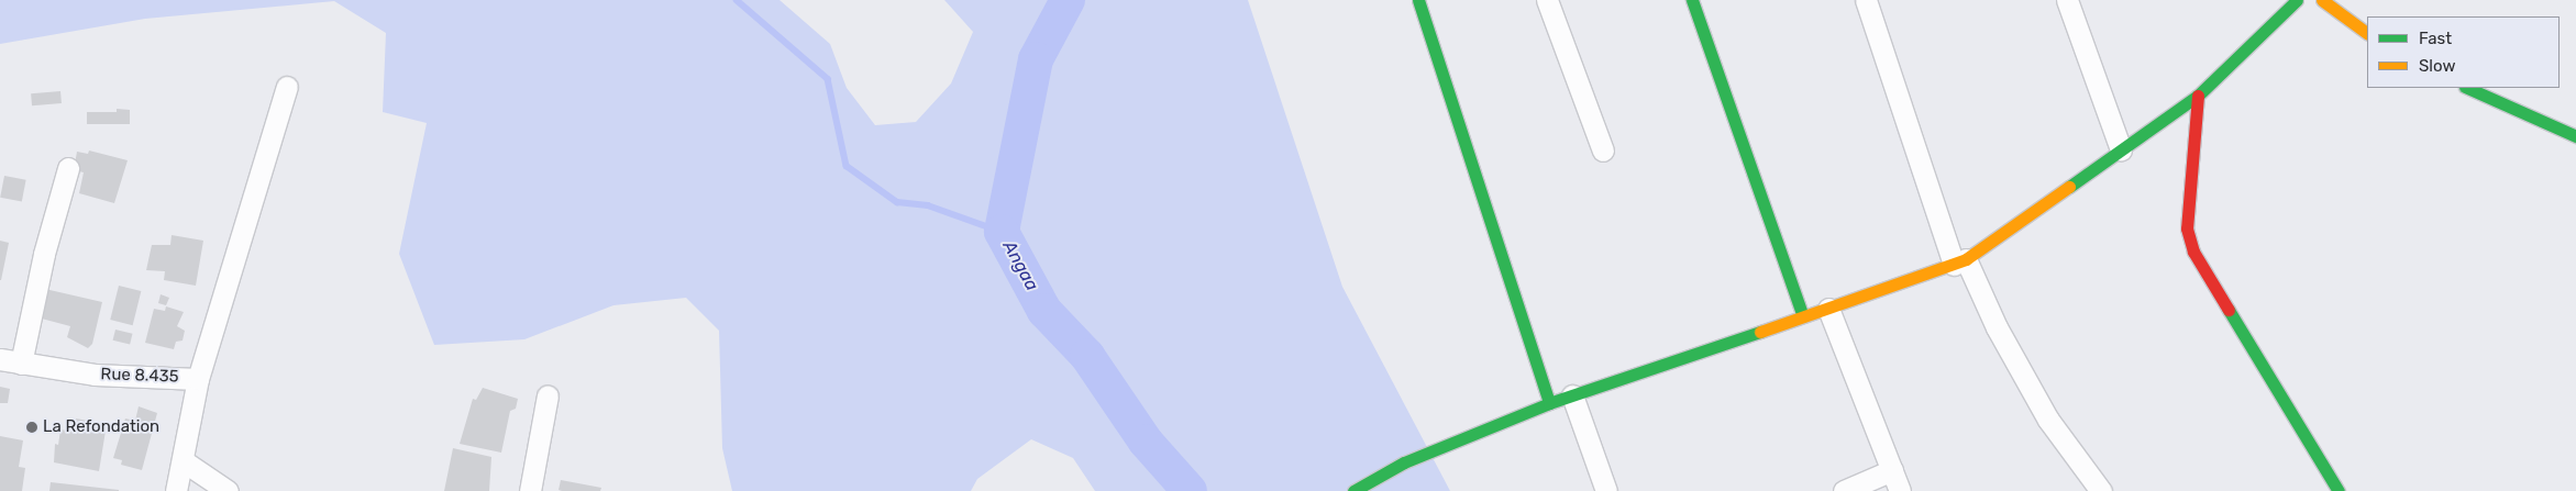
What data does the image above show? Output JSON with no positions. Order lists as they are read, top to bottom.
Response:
{
  "streets": {
    "street": ["Rue 8.435"]
  },
  "water": ["Angaa"],
  "places": ["La Refondation"],
  "legend": ["Fast", "Slow"]
}
